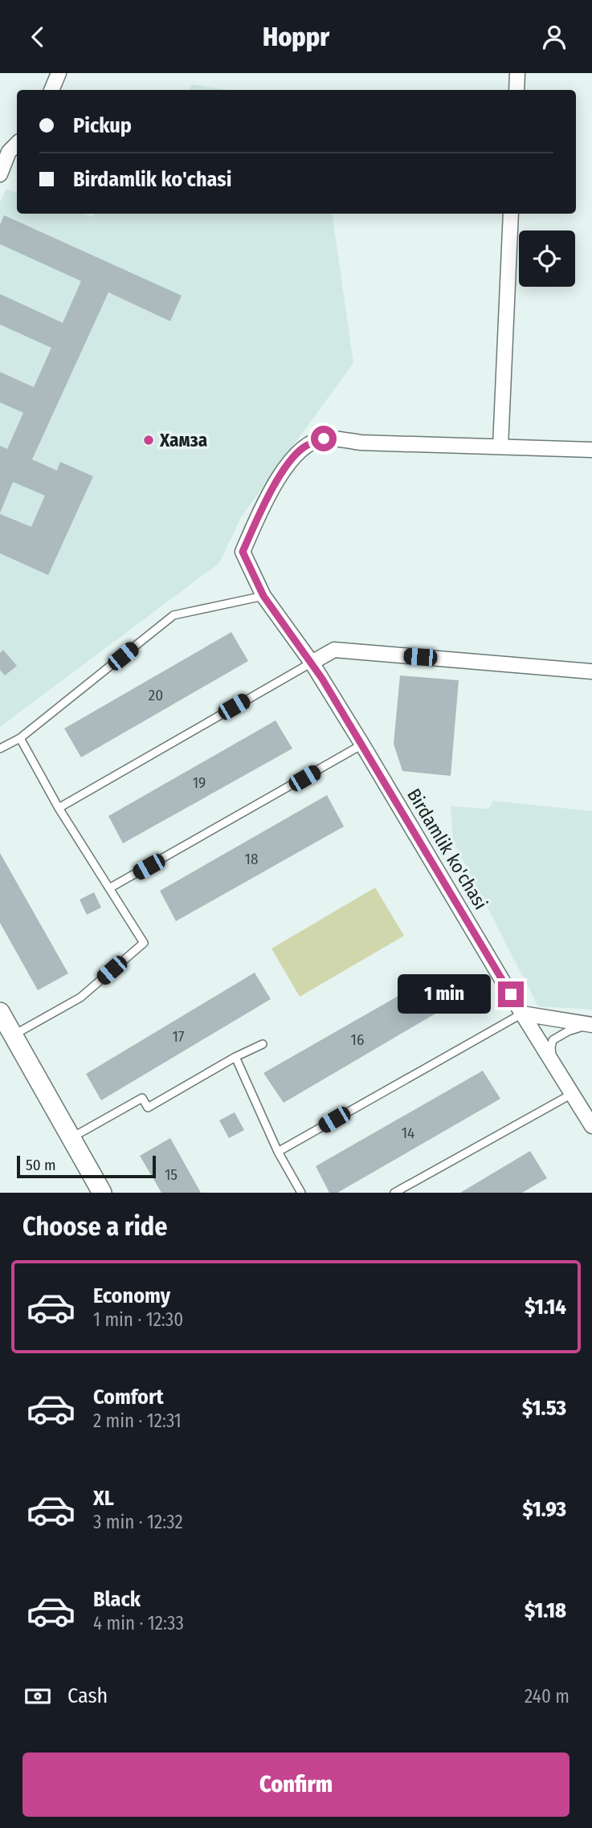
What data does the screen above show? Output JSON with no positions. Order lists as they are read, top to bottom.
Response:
{
  "streets": {
    "street": ["Birdamlik ko'chasi"]
  },
  "places": ["Хамза"],
  "house_numbers": [
    "20",
    "19",
    "18",
    "17",
    "16",
    "14",
    "15"
  ],
  "scale_bar": "50 m",
  "page": {
    "header": "Hoppr",
    "banner": ["Pickup", "Birdamlik ko'chasi"],
    "bubble": "1 min",
    "scale": "50 m",
    "heading": "Choose a ride",
    "list": [
      {
        "name": "Economy",
        "note": "1 min · 12:30",
        "value": "$1.14"
      },
      {
        "name": "Comfort",
        "note": "2 min · 12:31",
        "value": "$1.53"
      },
      {
        "name": "XL",
        "note": "3 min · 12:32",
        "value": "$1.93"
      },
      {
        "name": "Black",
        "note": "4 min · 12:33",
        "value": "$1.18"
      }
    ],
    "pay": ["Cash", "240 m"],
    "buttons": "Confirm"
  }
}
